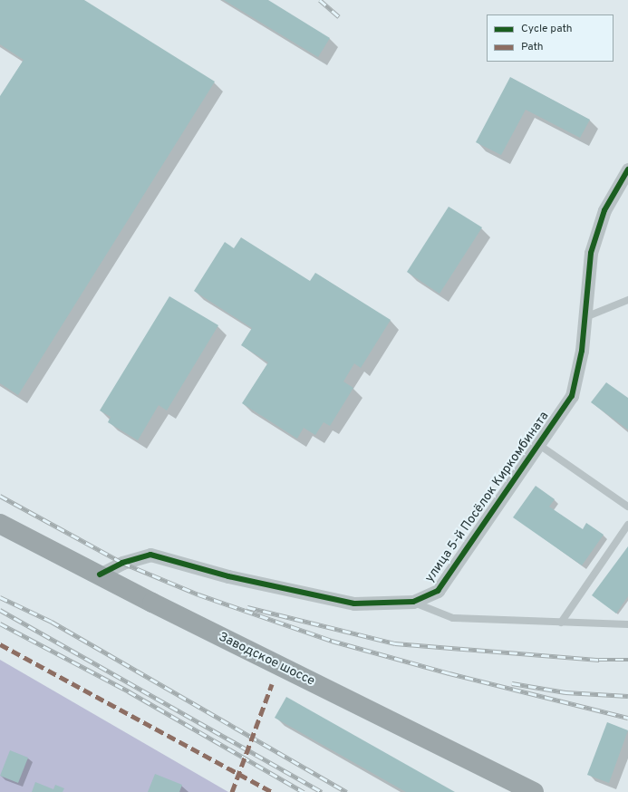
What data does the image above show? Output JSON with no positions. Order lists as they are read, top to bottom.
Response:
{
  "streets": {
    "main road": ["Заводское шоссе"],
    "street": ["улица 5-й Посёлок Киркомбината"]
  },
  "crossings": [
    ["улица 5-й Посёлок Киркомбината", "Заводское шоссе"]
  ],
  "legend": ["Cycle path", "Path"]
}
